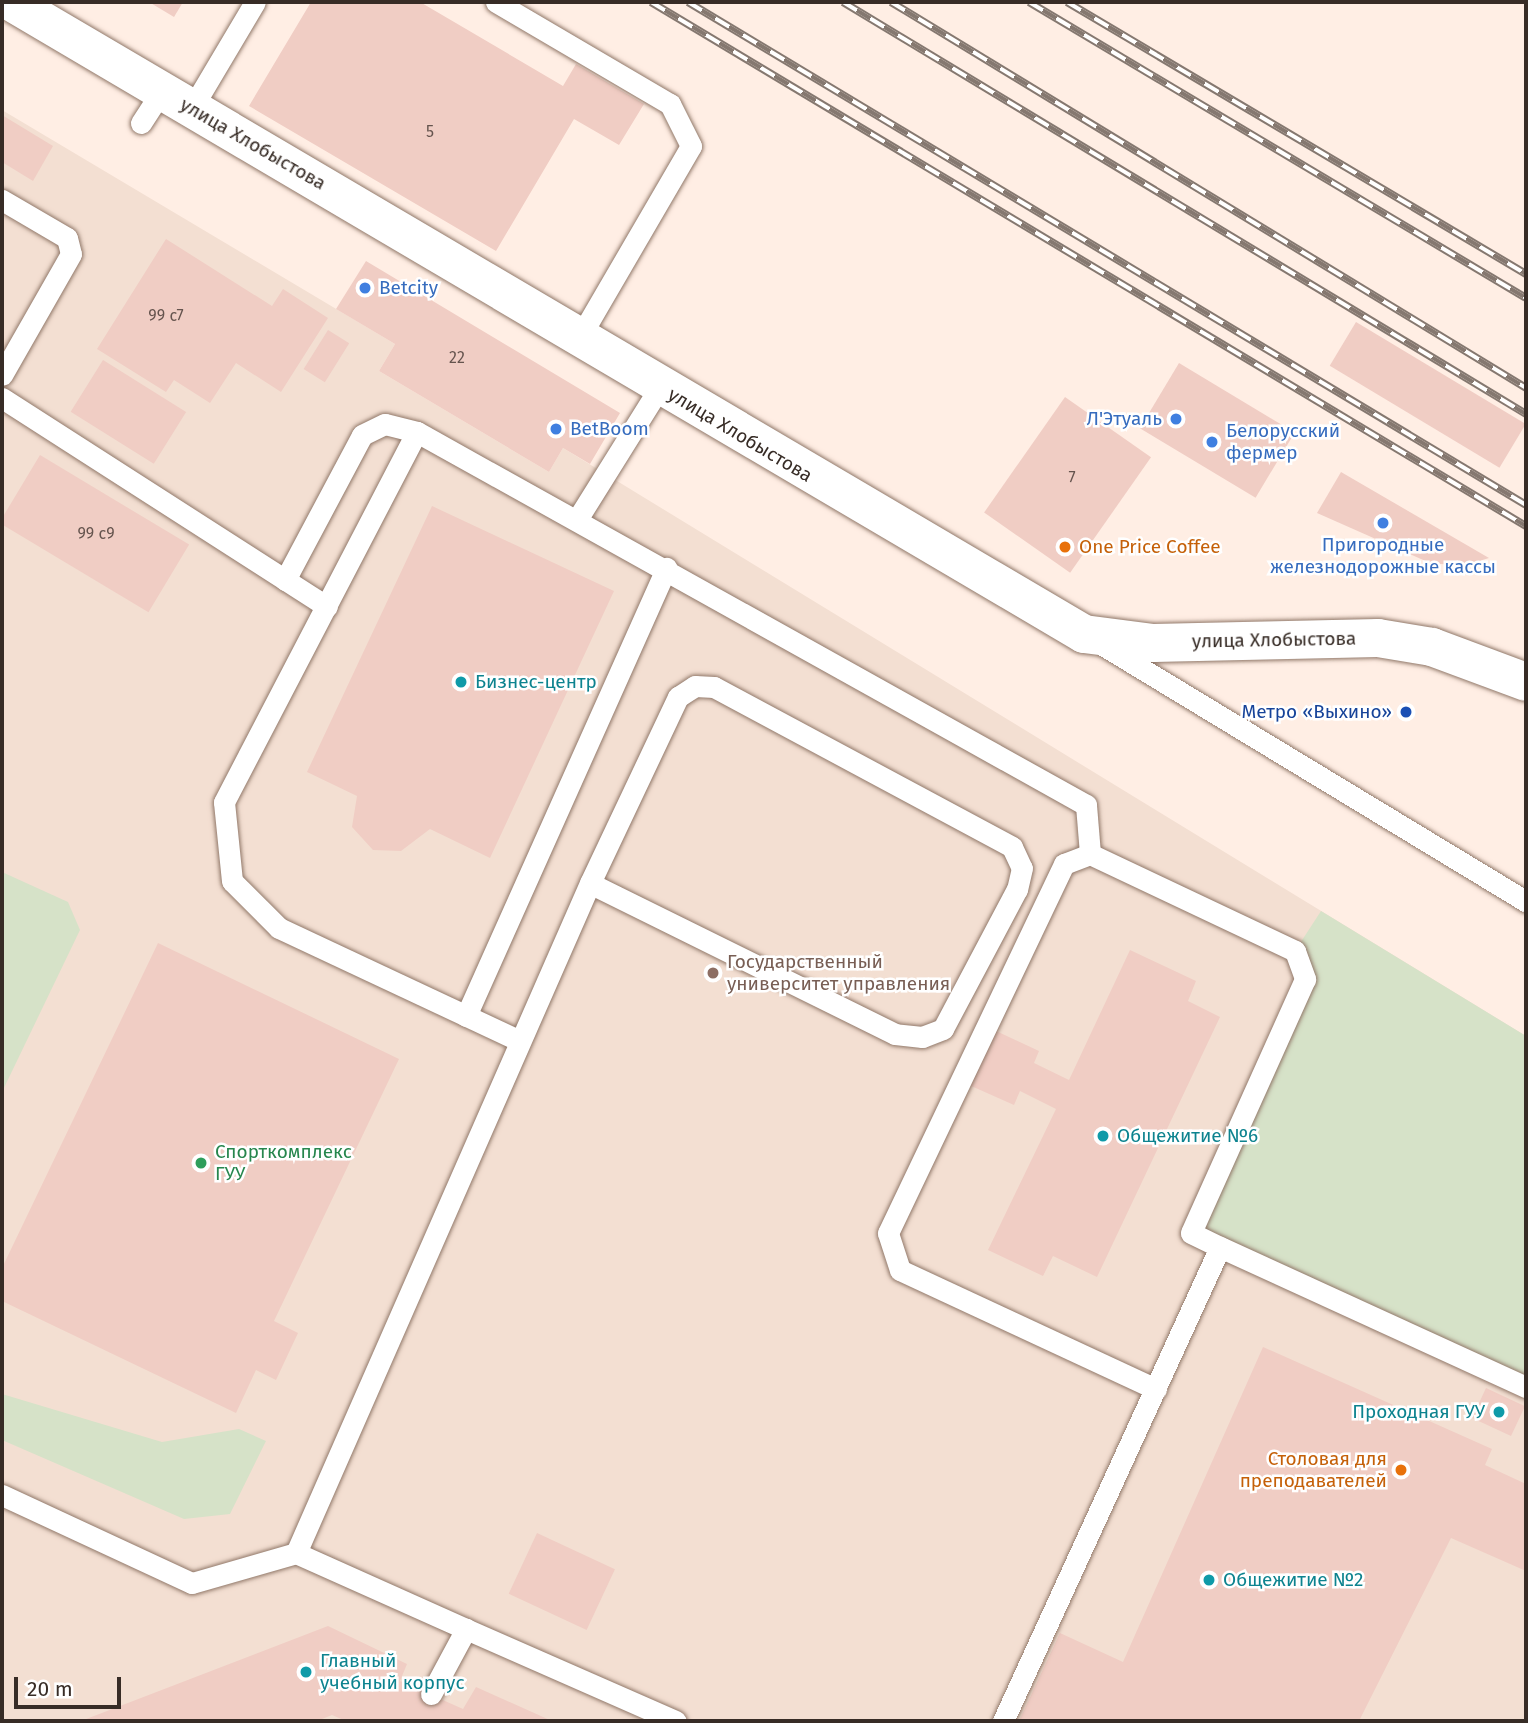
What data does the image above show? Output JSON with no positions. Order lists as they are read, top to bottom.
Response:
{
  "streets": {
    "street": ["улица Хлобыстова"]
  },
  "places": [
    "Betcity",
    "Л'Этуаль",
    "BetBoom",
    "Белорусский фермер",
    "Пригородные железнодорожные кассы",
    "One Price Coffee",
    "Бизнес-центр",
    "Метро «Выхино»",
    "Государственный университет управления",
    "Общежитие №6",
    "Спорткомплекс ГУУ",
    "Проходная ГУУ",
    "Столовая для преподавателей",
    "Общежитие №2",
    "Главный учебный корпус"
  ],
  "house_numbers": [
    "5",
    "99 с7",
    "22",
    "7",
    "99 с9"
  ],
  "scale_bar": "20 m"
}
